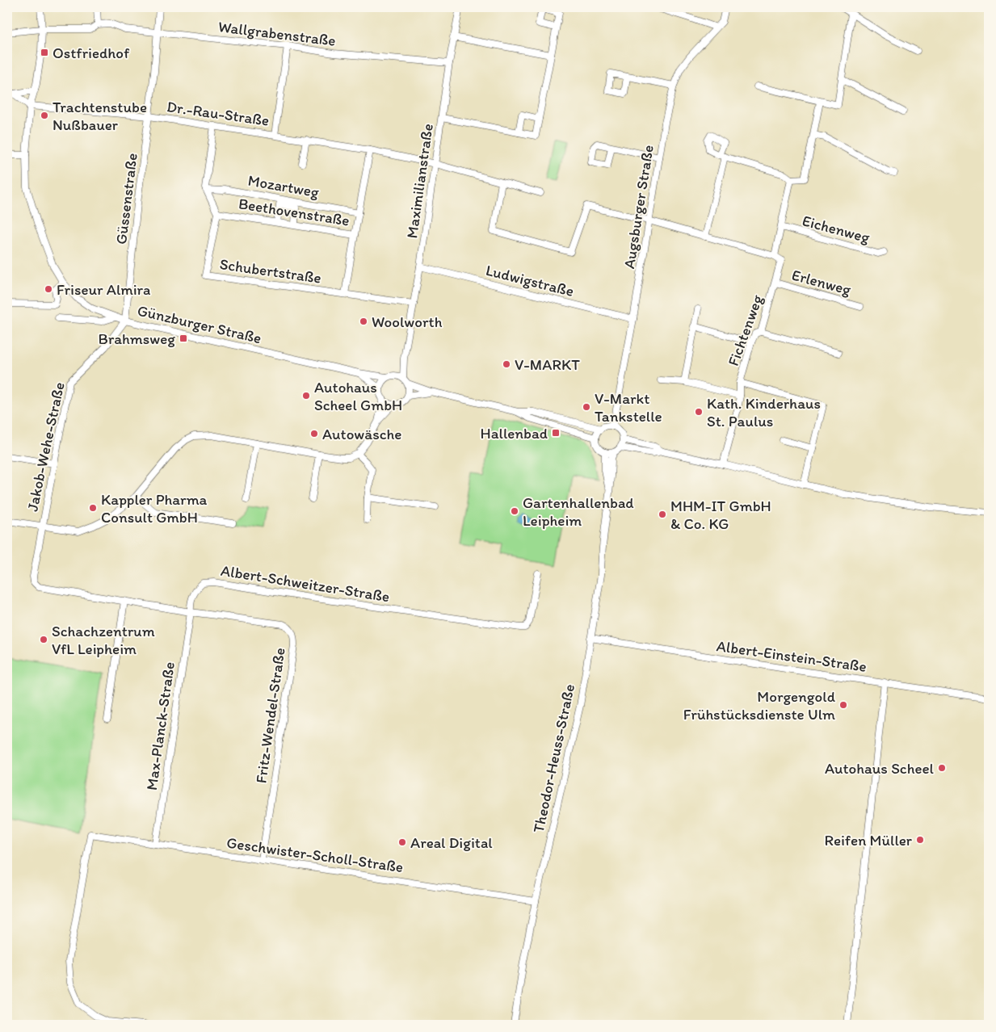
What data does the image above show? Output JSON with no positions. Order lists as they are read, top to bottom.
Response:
{
  "streets": {
    "street": [
      "Wallgrabenstraße",
      "Dr.-Rau-Straße",
      "Maximilianstraße",
      "Mozartweg",
      "Güssenstraße",
      "Augsburger Straße",
      "Beethovenstraße",
      "Eichenweg",
      "Schubertstraße",
      "Ludwigstraße",
      "Erlenweg",
      "Günzburger Straße",
      "Fichtenweg",
      "Jakob-Wehe-Straße",
      "Albert-Schweitzer-Straße",
      "Albert-Einstein-Straße",
      "Fritz-Wendel-Straße",
      "Max-Planck-Straße",
      "Theodor-Heuss-Straße",
      "Geschwister-Scholl-Straße"
    ]
  },
  "crossings": [
    ["Wallgrabenstraße", "Maximilianstraße"],
    ["Wallgrabenstraße", "Güssenstraße"],
    ["Wallgrabenstraße", "Günzburger Straße"],
    ["Dr.-Rau-Straße", "Maximilianstraße"],
    ["Dr.-Rau-Straße", "Güssenstraße"],
    ["Dr.-Rau-Straße", "Beethovenstraße"],
    ["Dr.-Rau-Straße", "Günzburger Straße"],
    ["Maximilianstraße", "Schubertstraße"],
    ["Maximilianstraße", "Ludwigstraße"],
    ["Maximilianstraße", "Günzburger Straße"],
    ["Mozartweg", "Beethovenstraße"],
    ["Güssenstraße", "Günzburger Straße"],
    ["Güssenstraße", "Jakob-Wehe-Straße"],
    ["Augsburger Straße", "Ludwigstraße"],
    ["Augsburger Straße", "Theodor-Heuss-Straße"],
    ["Beethovenstraße", "Schubertstraße"],
    ["Erlenweg", "Fichtenweg"],
    ["Günzburger Straße", "Jakob-Wehe-Straße"],
    ["Albert-Schweitzer-Straße", "Fritz-Wendel-Straße"],
    ["Albert-Schweitzer-Straße", "Max-Planck-Straße"],
    ["Albert-Einstein-Straße", "Theodor-Heuss-Straße"],
    ["Fritz-Wendel-Straße", "Max-Planck-Straße"],
    ["Fritz-Wendel-Straße", "Geschwister-Scholl-Straße"],
    ["Max-Planck-Straße", "Geschwister-Scholl-Straße"],
    ["Theodor-Heuss-Straße", "Geschwister-Scholl-Straße"]
  ],
  "places": {
    "transit": ["Ostfriedhof", "Brahmsweg", "Hallenbad"],
    "other": [
      "Trachtenstube Nußbauer",
      "Friseur Almira",
      "Woolworth",
      "V-MARKT",
      "Autohaus Scheel GmbH",
      "V-Markt Tankstelle",
      "Kath. Kinderhaus St. Paulus",
      "Autowäsche",
      "Kappler Pharma Consult GmbH",
      "Gartenhallenbad Leipheim",
      "MHM-IT GmbH & Co. KG",
      "Schachzentrum VfL Leipheim",
      "Morgengold Frühstücksdienste Ulm",
      "Autohaus Scheel",
      "Reifen Müller",
      "Areal Digital"
    ]
  }
}
